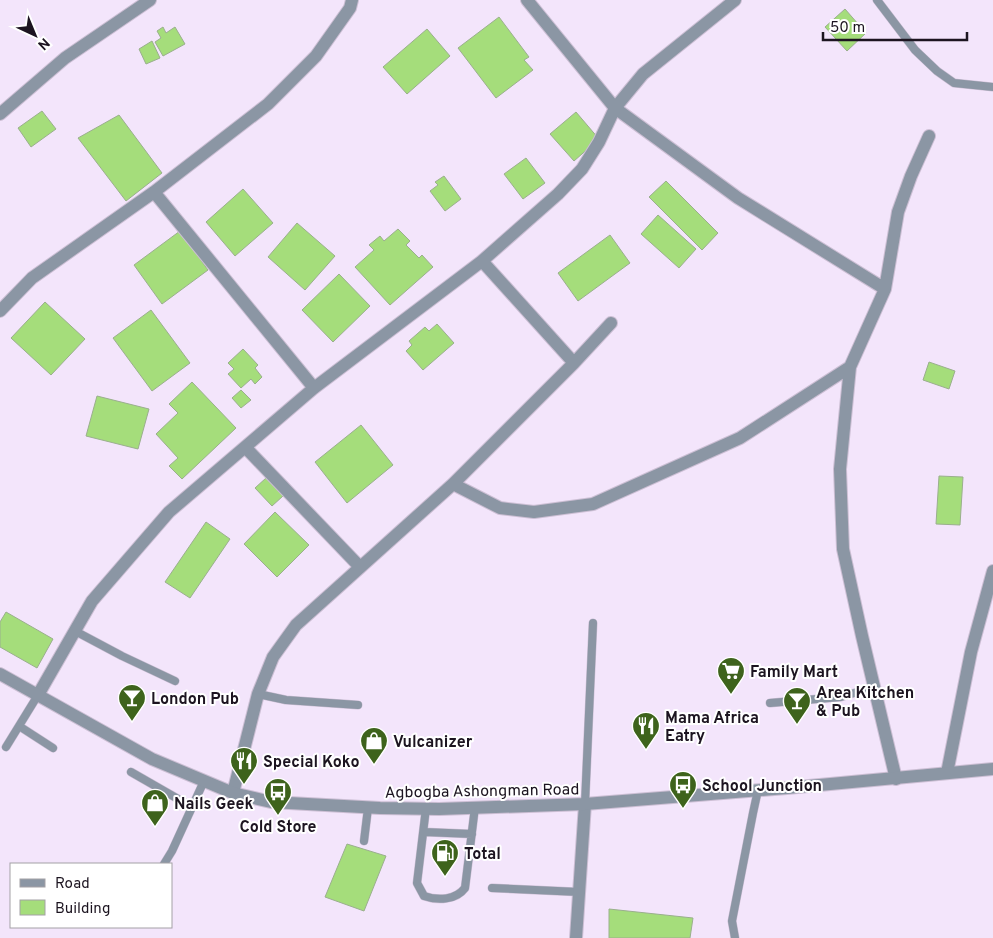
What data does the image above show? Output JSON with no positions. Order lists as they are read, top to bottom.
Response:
{
  "streets": {
    "street": ["Agbogba Ashongman Road"]
  },
  "places": {
    "supermarket": ["Family Mart"],
    "bar": ["London Pub", "Area Kitchen & Pub"],
    "restaurant": ["Mama Africa Eatry", "Special Koko"],
    "shop": ["Vulcanizer", "Nails Geek"],
    "bus stop": ["School Junction", "Cold Store"],
    "fuel station": ["Total"]
  },
  "legend": ["Road", "Building"],
  "scale_bar": "50 m",
  "north": "bottom right"
}
